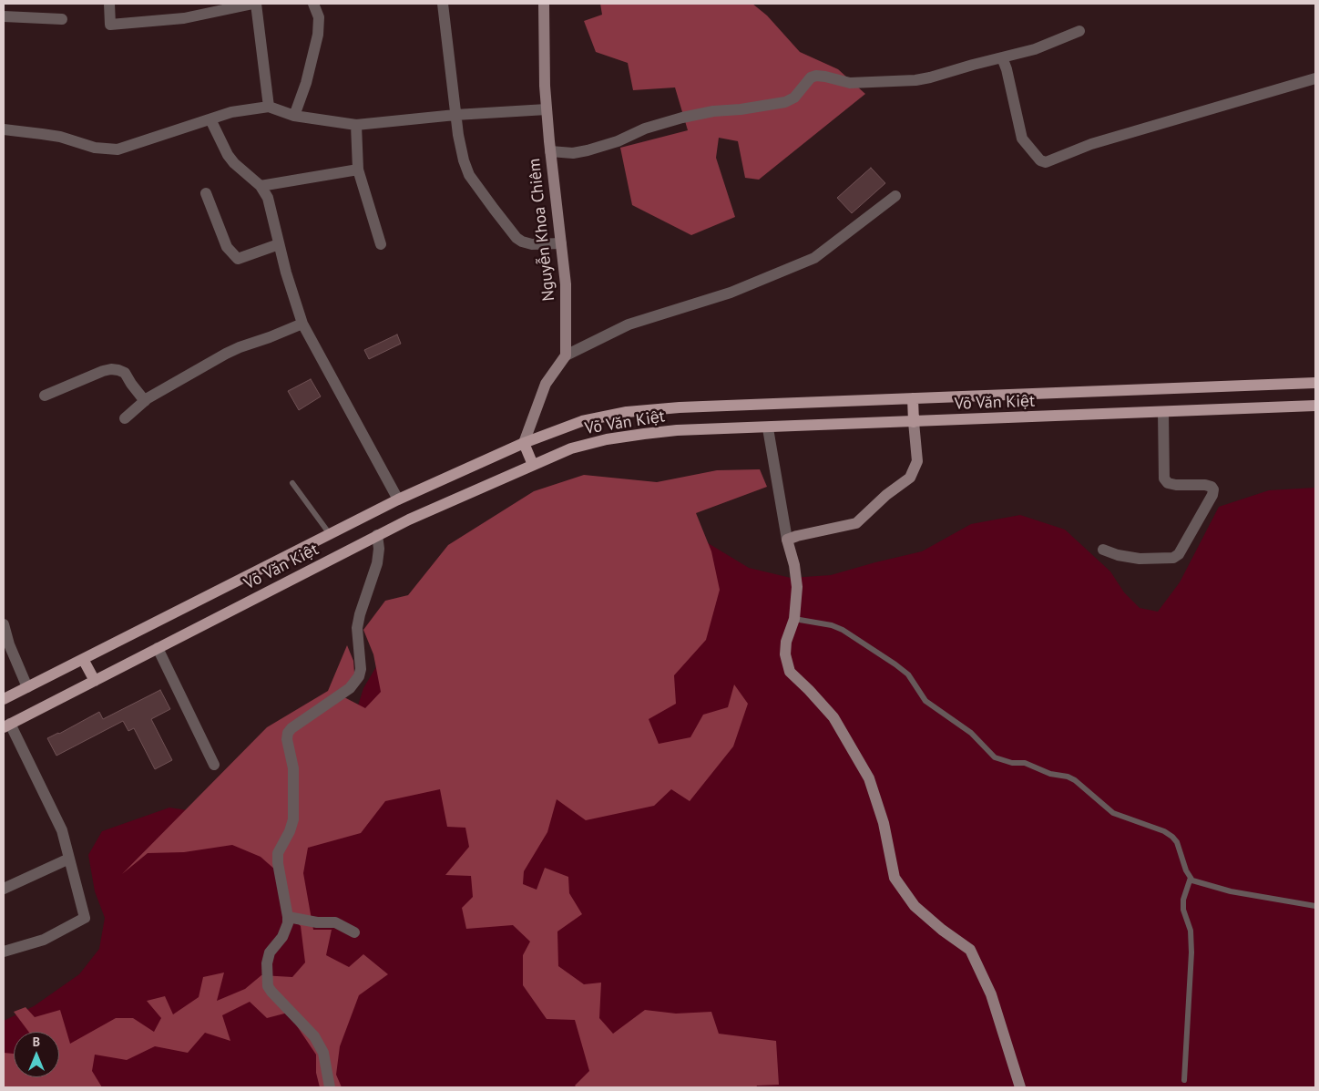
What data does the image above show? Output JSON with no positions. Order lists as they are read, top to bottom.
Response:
{
  "streets": {
    "main road": ["Võ Văn Kiệt"],
    "street": ["Nguyễn Khoa Chiêm"]
  },
  "north": "top"
}
